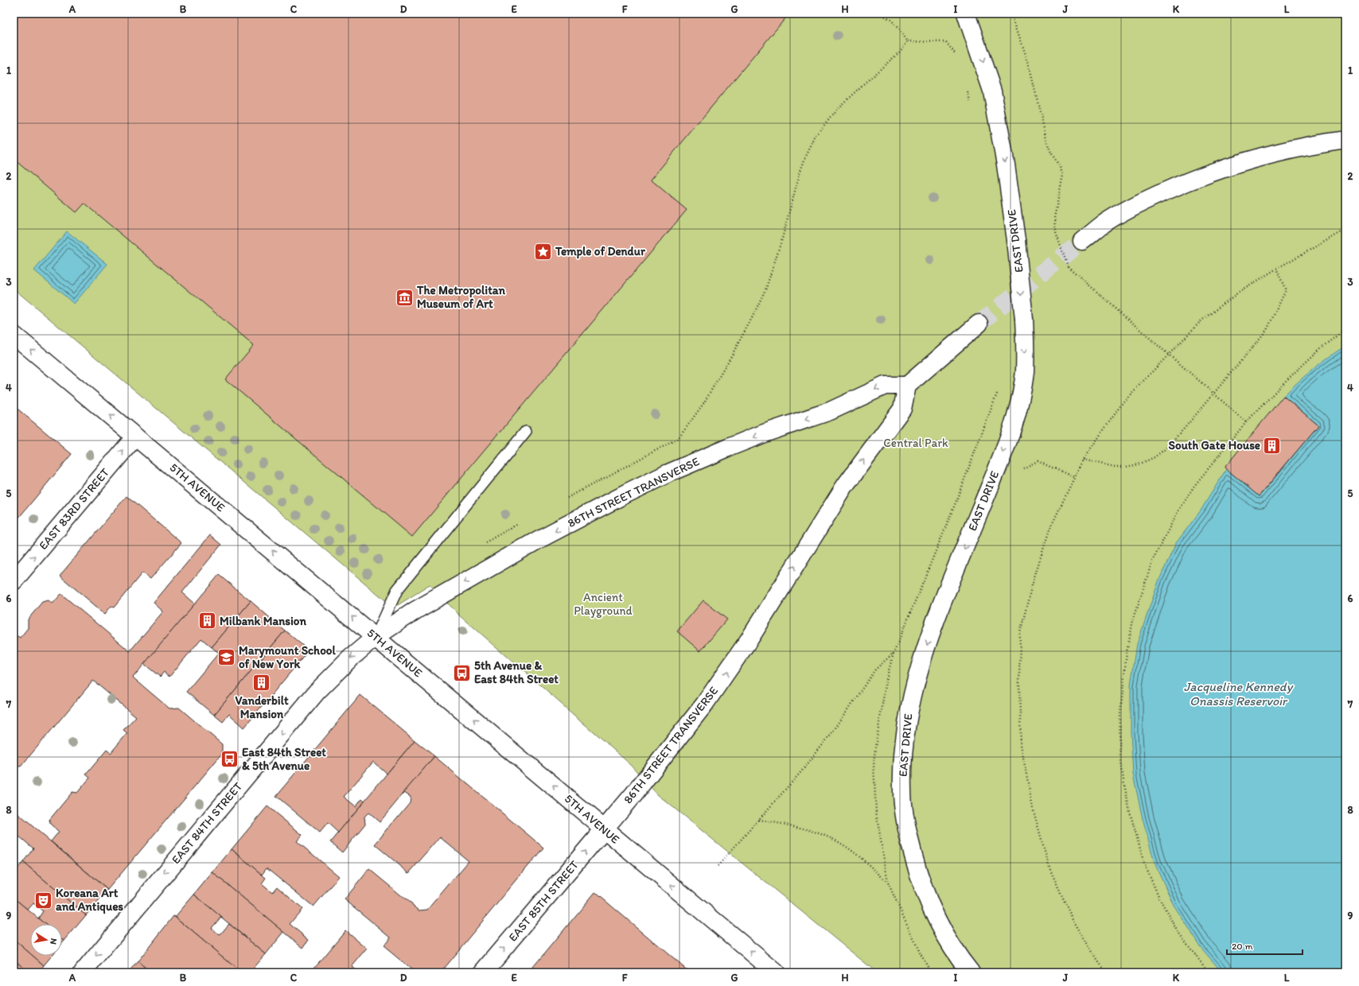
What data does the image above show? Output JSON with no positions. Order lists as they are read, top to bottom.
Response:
{
  "streets": {
    "main road": [
      "EAST DRIVE",
      "5TH AVENUE",
      "86TH STREET TRANSVERSE",
      "EAST 83RD STREET",
      "EAST 84TH STREET",
      "EAST 85TH STREET"
    ]
  },
  "crossings": [
    ["5TH AVENUE", "86TH STREET TRANSVERSE"],
    ["5TH AVENUE", "EAST 83RD STREET"],
    ["5TH AVENUE", "EAST 84TH STREET"],
    ["5TH AVENUE", "EAST 85TH STREET"],
    ["86TH STREET TRANSVERSE", "EAST 84TH STREET"],
    ["86TH STREET TRANSVERSE", "EAST 85TH STREET"]
  ],
  "one_way": [
    "EAST DRIVE",
    "5TH AVENUE",
    "EAST 83RD STREET",
    "EAST 84TH STREET",
    "EAST 85TH STREET"
  ],
  "water": ["Jacqueline Kennedy Onassis Reservoir"],
  "parks": ["Central Park", "Ancient Playground"],
  "places": {
    "place": ["Temple of Dendur"],
    "museum": ["The Metropolitan Museum of Art"],
    "building": ["South Gate House", "Milbank Mansion", "Vanderbilt Mansion"],
    "school or university": ["Marymount School of New York"],
    "bus stop": ["5th Avenue & East 84th Street", "East 84th Street & 5th Avenue"],
    "theatre": ["Koreana Art and Antiques"]
  },
  "scale_bar": "20 m",
  "north": "right",
  "grid": {
    "columns": [
      "A",
      "B",
      "C",
      "D",
      "E",
      "F",
      "G",
      "H",
      "I",
      "J",
      "K",
      "L"
    ],
    "rows": [
      "1",
      "2",
      "3",
      "4",
      "5",
      "6",
      "7",
      "8",
      "9"
    ]
  }
}
